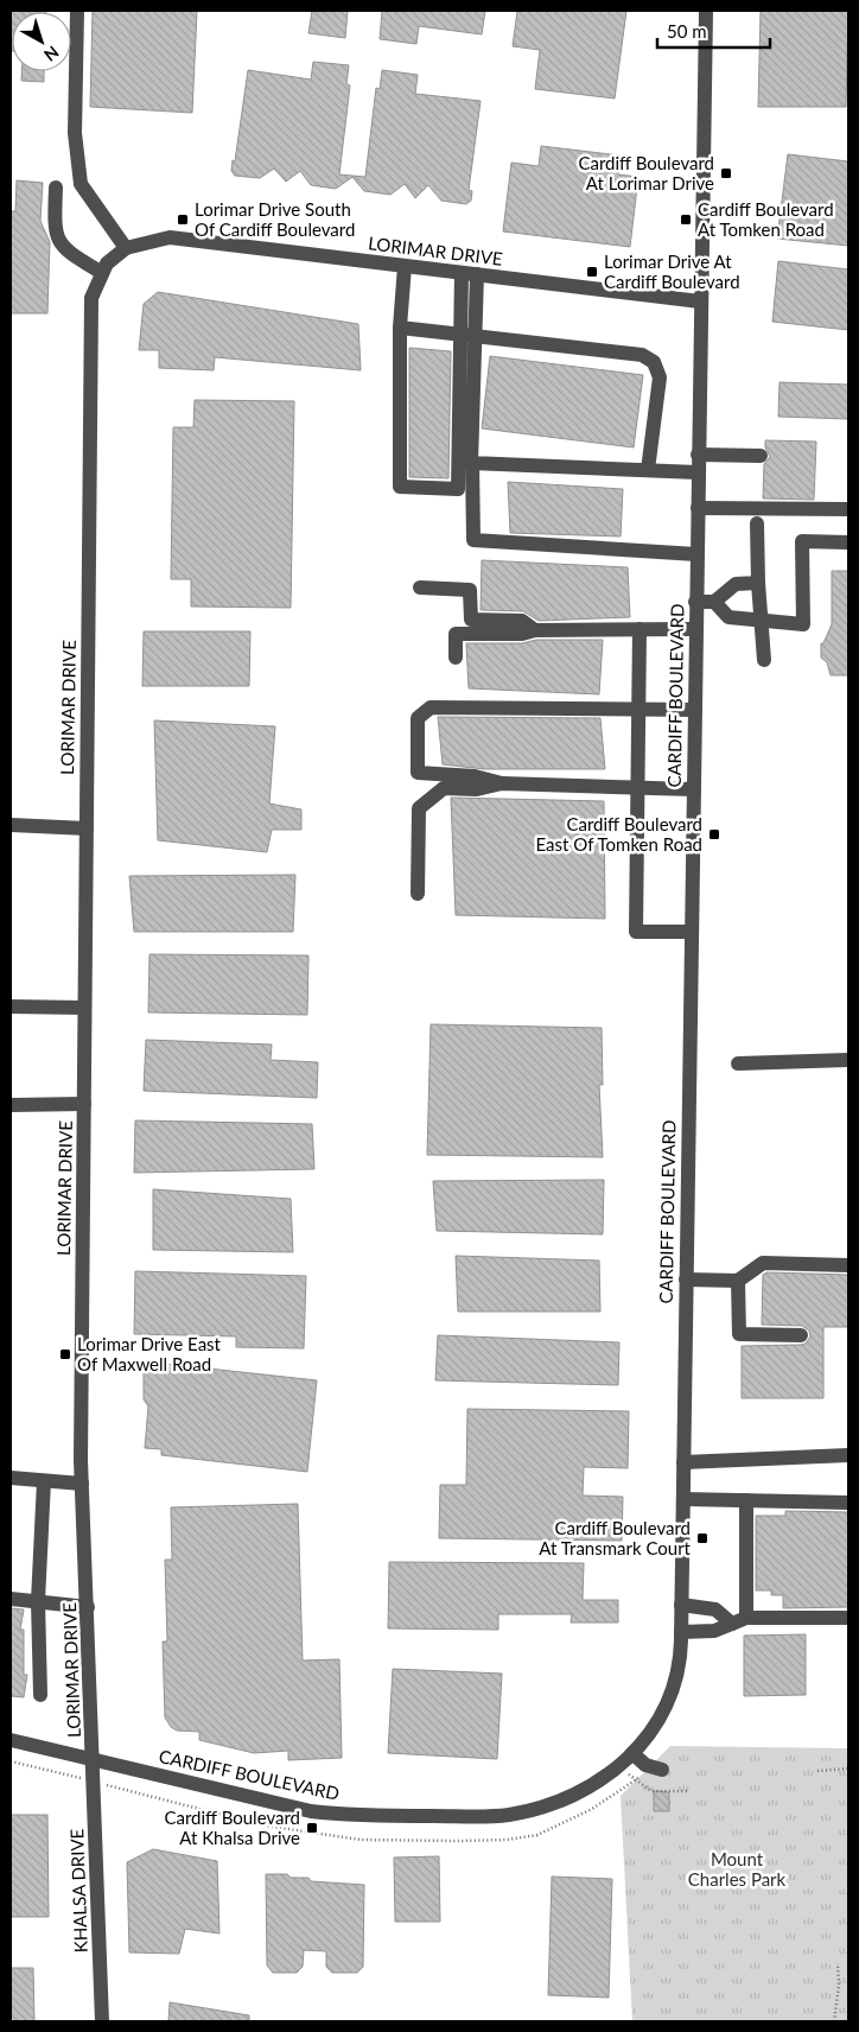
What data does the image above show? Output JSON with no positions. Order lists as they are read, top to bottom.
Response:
{
  "streets": {
    "street": ["LORIMAR DRIVE", "CARDIFF BOULEVARD", "KHALSA DRIVE"]
  },
  "crossings": [
    ["LORIMAR DRIVE", "CARDIFF BOULEVARD"],
    ["LORIMAR DRIVE", "KHALSA DRIVE"],
    ["CARDIFF BOULEVARD", "KHALSA DRIVE"]
  ],
  "parks": ["Mount Charles Park"],
  "places": {
    "transit": [
      "Cardiff Boulevard At Lorimar Drive",
      "Lorimar Drive South Of Cardiff Boulevard",
      "Cardiff Boulevard At Tomken Road",
      "Lorimar Drive At Cardiff Boulevard",
      "Cardiff Boulevard East Of Tomken Road",
      "Lorimar Drive East Of Maxwell Road",
      "Cardiff Boulevard At Transmark Court",
      "Cardiff Boulevard At Khalsa Drive"
    ]
  },
  "scale_bar": "50 m",
  "north": "bottom right"
}
